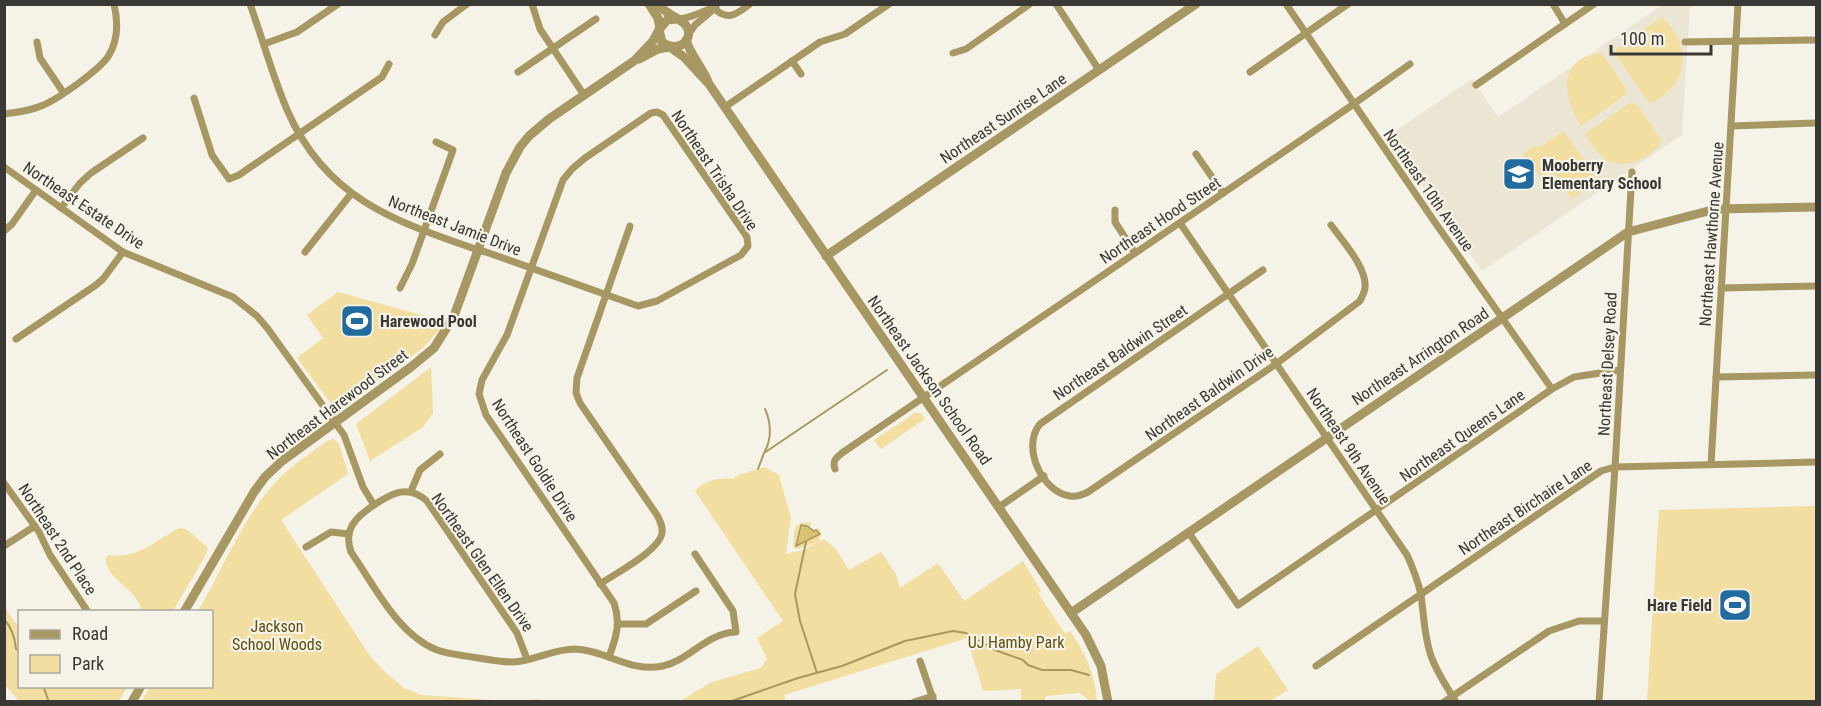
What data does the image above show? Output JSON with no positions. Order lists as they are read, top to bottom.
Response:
{
  "streets": {
    "street": [
      "Northeast Sunrise Lane",
      "Northeast Trisha Drive",
      "Northeast 10th Avenue",
      "Northeast Estate Drive",
      "Northeast Hood Street",
      "Northeast Jamie Drive",
      "Northeast Hawthorne Avenue",
      "Northeast Baldwin Street",
      "Northeast Arrington Road",
      "Northeast Delsey Road",
      "Northeast Jackson School Road",
      "Northeast Baldwin Drive",
      "Northeast Harewood Street",
      "Northeast Queens Lane",
      "Northeast 9th Avenue",
      "Northeast Goldie Drive",
      "Northeast Birchaire Lane",
      "Northeast 2nd Place",
      "Northeast Glen Ellen Drive"
    ]
  },
  "crossings": [
    ["Northeast Sunrise Lane", "Northeast Jackson School Road"],
    ["Northeast Trisha Drive", "Northeast Jamie Drive"],
    ["Northeast Trisha Drive", "Northeast Goldie Drive"],
    ["Northeast 10th Avenue", "Northeast Hood Street"],
    ["Northeast 10th Avenue", "Northeast Arrington Road"],
    ["Northeast 10th Avenue", "Northeast Queens Lane"],
    ["Northeast Estate Drive", "Northeast Harewood Street"],
    ["Northeast Estate Drive", "Northeast Glen Ellen Drive"],
    ["Northeast Hood Street", "Northeast Jackson School Road"],
    ["Northeast Hood Street", "Northeast 9th Avenue"],
    ["Northeast Jamie Drive", "Northeast Harewood Street"],
    ["Northeast Jamie Drive", "Northeast Goldie Drive"],
    ["Northeast Hawthorne Avenue", "Northeast Arrington Road"],
    ["Northeast Hawthorne Avenue", "Northeast Birchaire Lane"],
    ["Northeast Baldwin Street", "Northeast Baldwin Drive"],
    ["Northeast Baldwin Street", "Northeast 9th Avenue"],
    ["Northeast Arrington Road", "Northeast Delsey Road"],
    ["Northeast Arrington Road", "Northeast Jackson School Road"],
    ["Northeast Arrington Road", "Northeast Queens Lane"],
    ["Northeast Arrington Road", "Northeast 9th Avenue"],
    ["Northeast Delsey Road", "Northeast Queens Lane"],
    ["Northeast Delsey Road", "Northeast Birchaire Lane"],
    ["Northeast Jackson School Road", "Northeast Harewood Street"],
    ["Northeast Baldwin Drive", "Northeast 9th Avenue"],
    ["Northeast Queens Lane", "Northeast 9th Avenue"],
    ["Northeast 9th Avenue", "Northeast Birchaire Lane"]
  ],
  "parks": ["Jackson School Woods", "UJ Hamby Park"],
  "places": {
    "school or university": ["Mooberry Elementary School"],
    "sports": ["Harewood Pool", "Hare Field"]
  },
  "legend": ["Road", "Park"],
  "scale_bar": "100 m"
}
